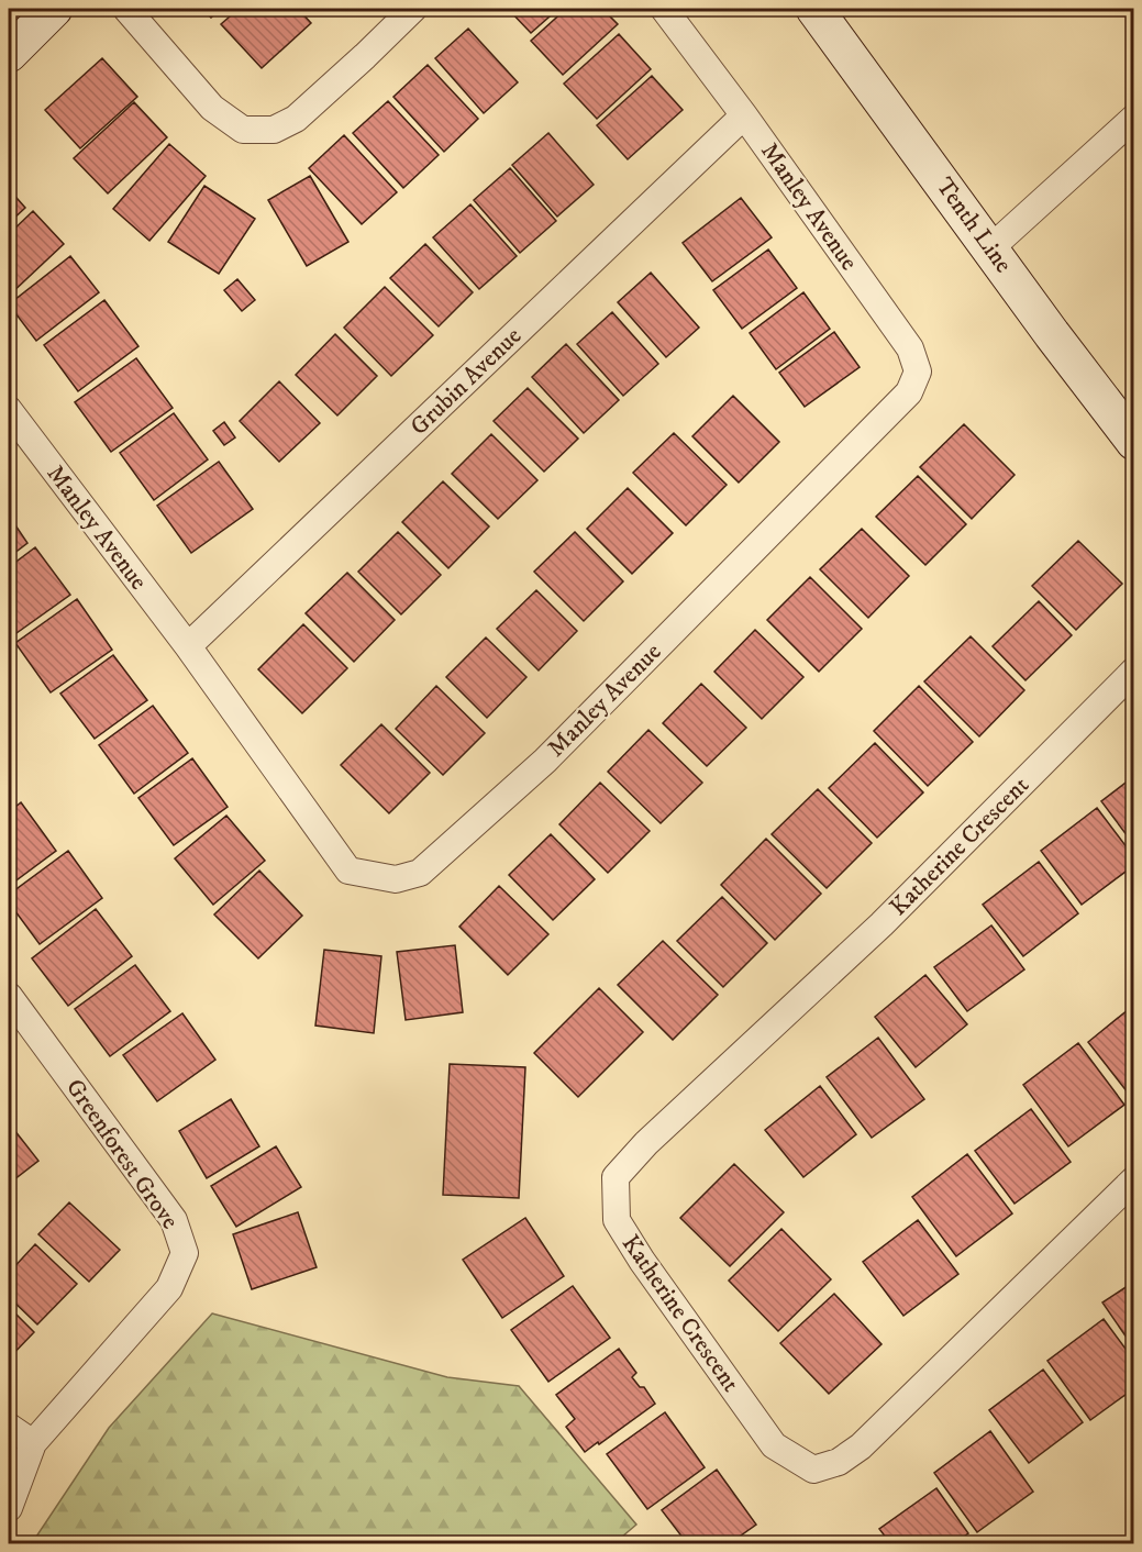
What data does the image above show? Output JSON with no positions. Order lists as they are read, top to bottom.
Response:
{
  "streets": {
    "street": [
      "Manley Avenue",
      "Tenth Line",
      "Grubin Avenue",
      "Katherine Crescent",
      "Greenforest Grove"
    ]
  },
  "crossings": [
    ["Manley Avenue", "Grubin Avenue"]
  ]
}
